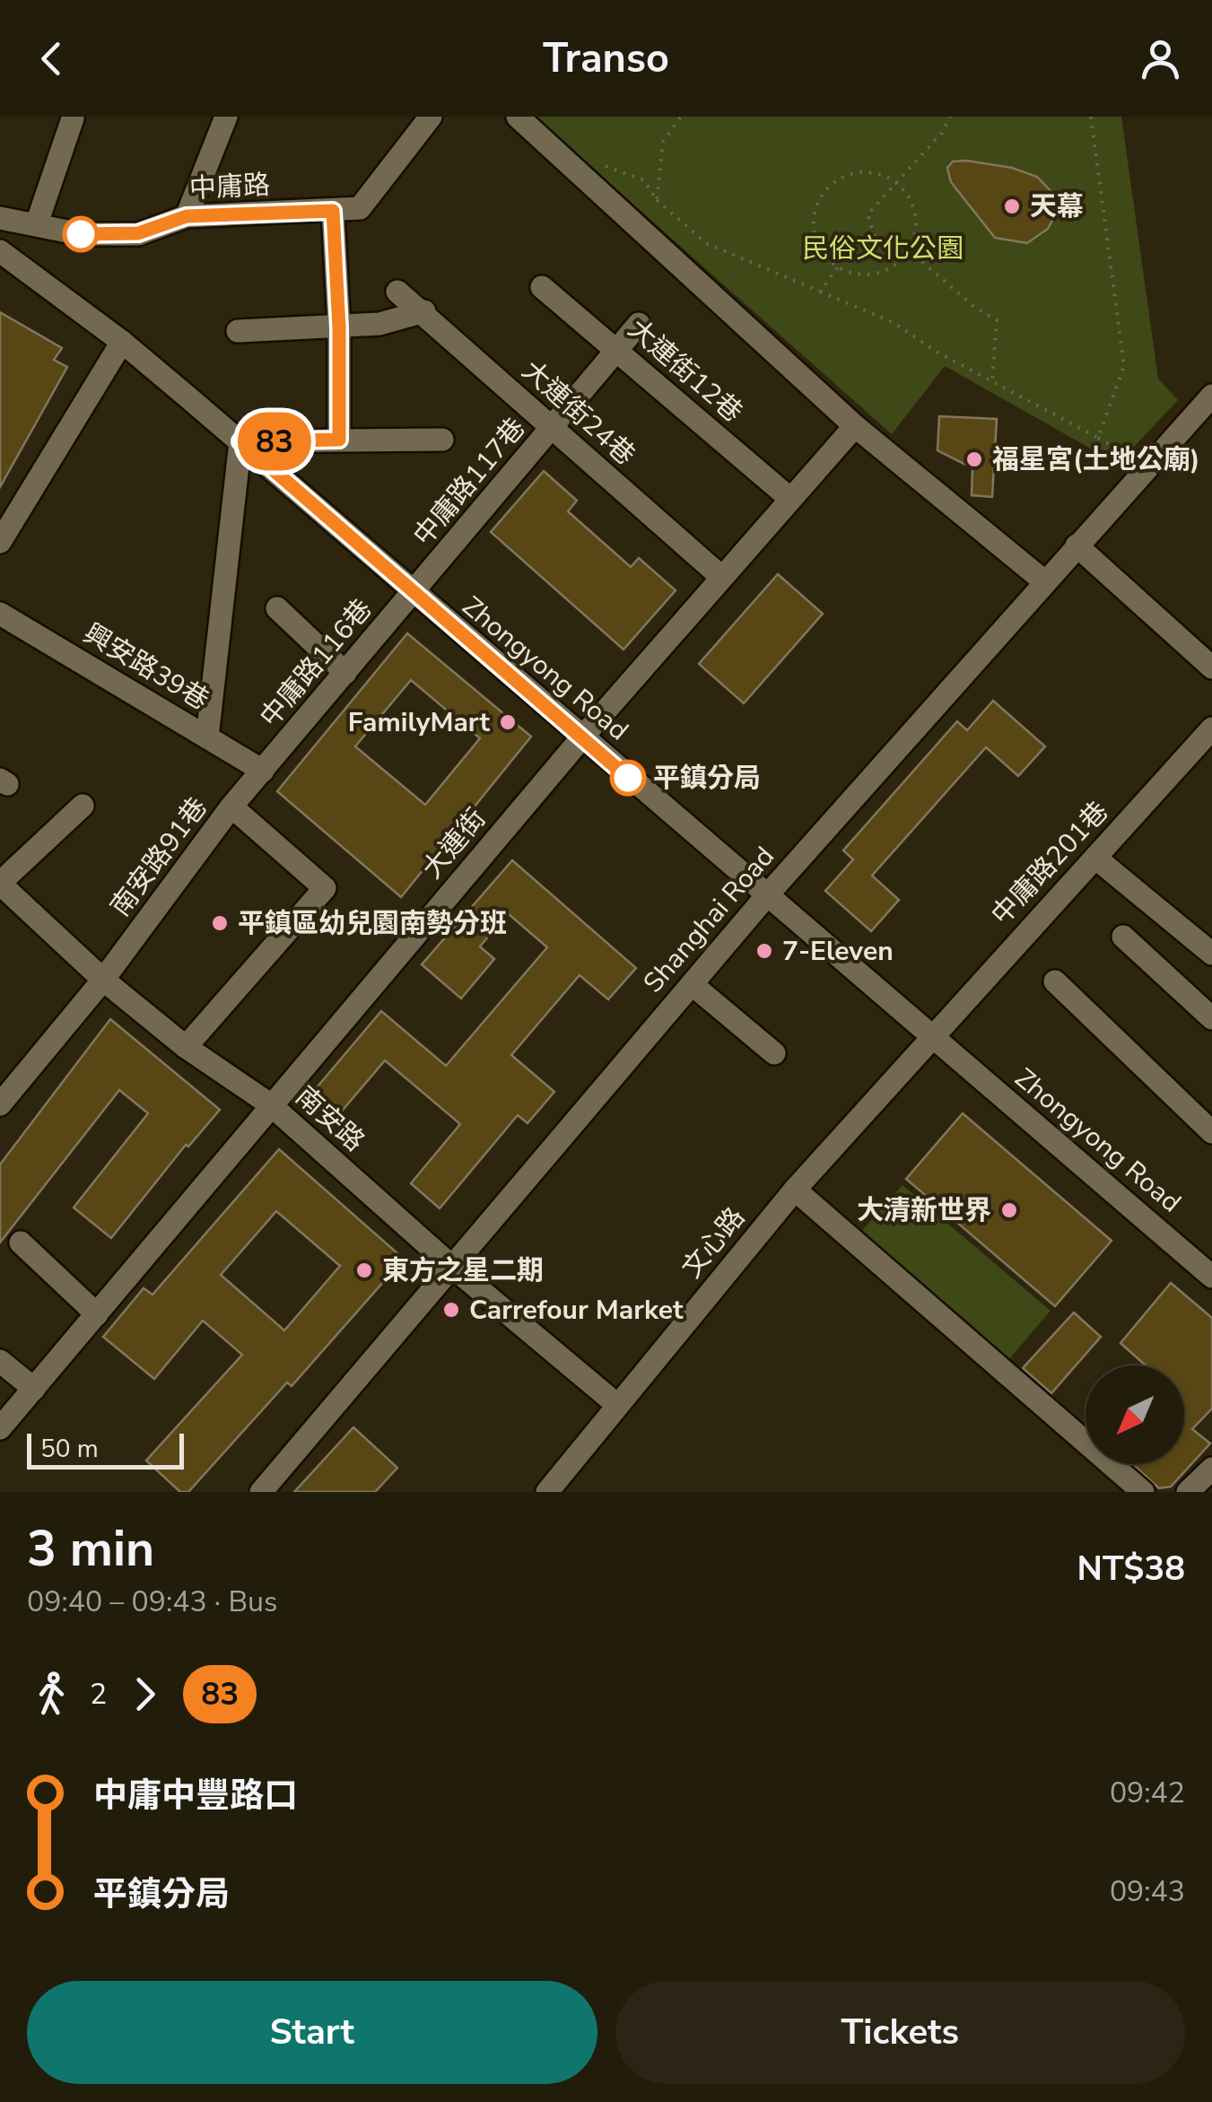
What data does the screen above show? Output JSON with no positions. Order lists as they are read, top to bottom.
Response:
{
  "streets": {
    "street": [
      "中庸路",
      "大連街12巷",
      "大連街24巷",
      "中庸路117巷",
      "中庸路116巷",
      "興安路39巷",
      "Zhongyong Road",
      "大連街",
      "南安路91巷",
      "中庸路201巷",
      "Shanghai Road",
      "南安路",
      "文心路"
    ]
  },
  "crossings": [
    ["大連街12巷", "中庸路117巷"],
    ["大連街12巷", "大連街"],
    ["大連街24巷", "中庸路117巷"],
    ["大連街24巷", "大連街"],
    ["中庸路117巷", "中庸路116巷"],
    ["中庸路117巷", "Zhongyong Road"],
    ["中庸路116巷", "興安路39巷"],
    ["中庸路116巷", "Zhongyong Road"],
    ["中庸路116巷", "南安路91巷"],
    ["興安路39巷", "南安路91巷"],
    ["Zhongyong Road", "大連街"],
    ["Zhongyong Road", "中庸路201巷"],
    ["Zhongyong Road", "Shanghai Road"],
    ["Zhongyong Road", "文心路"],
    ["大連街", "南安路"],
    ["南安路91巷", "南安路"],
    ["中庸路201巷", "文心路"],
    ["Shanghai Road", "南安路"],
    ["南安路", "文心路"]
  ],
  "parks": ["民俗文化公園"],
  "places": [
    "天幕",
    "福星宮(土地公廟)",
    "FamilyMart",
    "平鎮分局",
    "平鎮區幼兒園南勢分班",
    "7-Eleven",
    "大清新世界",
    "東方之星二期",
    "Carrefour Market"
  ],
  "lines": ["bus line 83"],
  "scale_bar": "50 m",
  "north": "bottom left",
  "page": {
    "header": "Transo",
    "on_map": "83",
    "scale": "50 m",
    "heading": ["3 min", "09:40 – 09:43 · Bus", "NT$38"],
    "legs": ["2", "83"],
    "list": [
      {
        "name": "中庸中豐路口",
        "value": "09:42"
      },
      {
        "name": "平鎮分局",
        "value": "09:43"
      }
    ],
    "buttons": ["Start", "Tickets"]
  }
}
